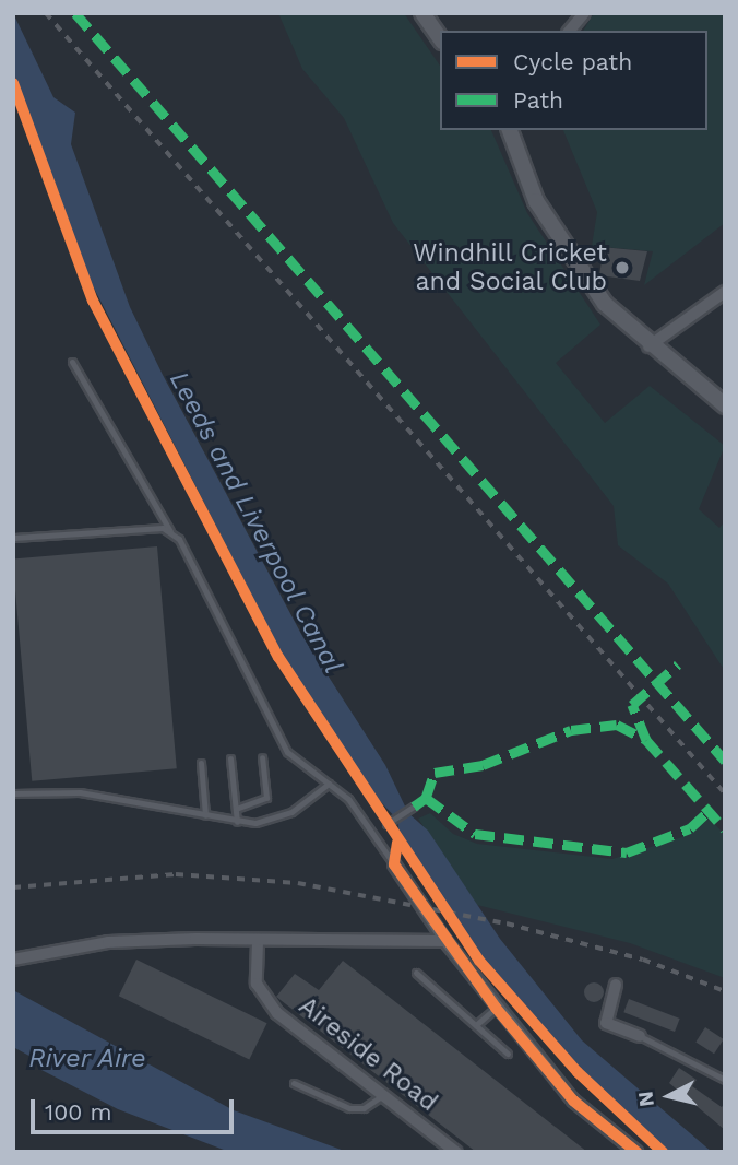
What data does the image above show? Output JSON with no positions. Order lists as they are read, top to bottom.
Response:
{
  "streets": {
    "street": ["Aireside Road"]
  },
  "water": ["Leeds and Liverpool Canal", "River Aire"],
  "places": ["Windhill Cricket and Social Club"],
  "legend": ["Cycle path", "Path"],
  "scale_bar": "100 m",
  "north": "left"
}
